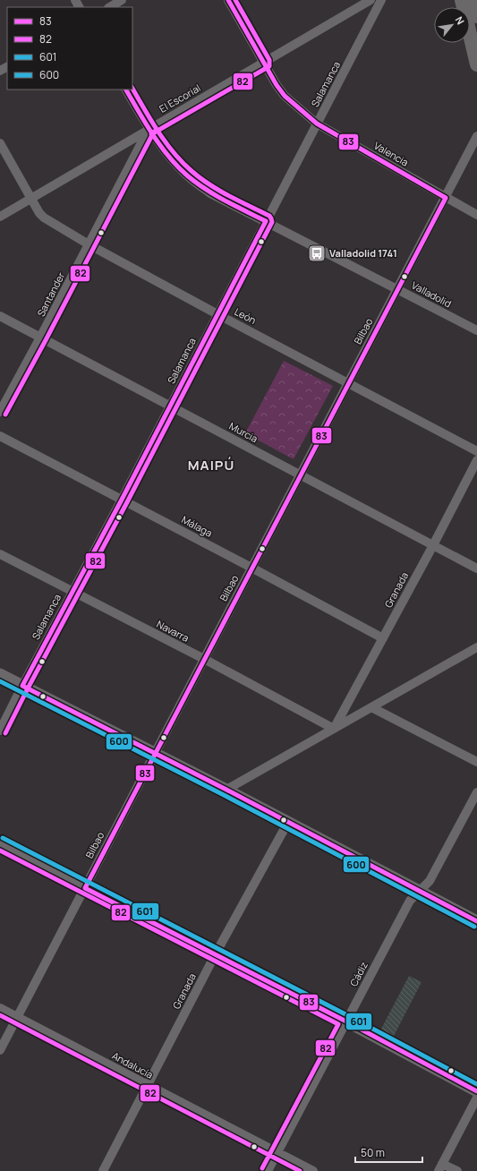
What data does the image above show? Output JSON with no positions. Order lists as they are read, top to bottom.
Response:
{
  "streets": {
    "street": [
      "Salamanca",
      "El Escorial",
      "Valencia",
      "Santander",
      "Valladolid",
      "León",
      "Bilbao",
      "Murcia",
      "Málaga",
      "Granada",
      "Navarra",
      "Cádiz",
      "Andalucía"
    ]
  },
  "crossings": [
    ["Salamanca", "Valencia"],
    ["Salamanca", "Valladolid"],
    ["Salamanca", "León"],
    ["Salamanca", "Murcia"],
    ["Salamanca", "Málaga"],
    ["Salamanca", "Navarra"],
    ["El Escorial", "Valencia"],
    ["El Escorial", "Santander"],
    ["El Escorial", "Valladolid"],
    ["El Escorial", "León"],
    ["Valencia", "Bilbao"],
    ["Santander", "Valladolid"],
    ["Santander", "León"],
    ["Santander", "Murcia"],
    ["Valladolid", "Bilbao"],
    ["León", "Bilbao"],
    ["Bilbao", "Murcia"],
    ["Bilbao", "Málaga"],
    ["Bilbao", "Navarra"],
    ["Bilbao", "Andalucía"],
    ["Murcia", "Granada"],
    ["Málaga", "Granada"],
    ["Granada", "Navarra"],
    ["Granada", "Andalucía"],
    ["Cádiz", "Andalucía"]
  ],
  "districts": ["MAIPÚ"],
  "places": {
    "bus stop": ["Valladolid 1741"]
  },
  "lines": [
    "transit line 83",
    "transit line 82",
    "transit line 600",
    "transit line 601"
  ],
  "legend": [
    "83",
    "82",
    "601",
    "600"
  ],
  "scale_bar": "50 m",
  "north": "top right"
}
